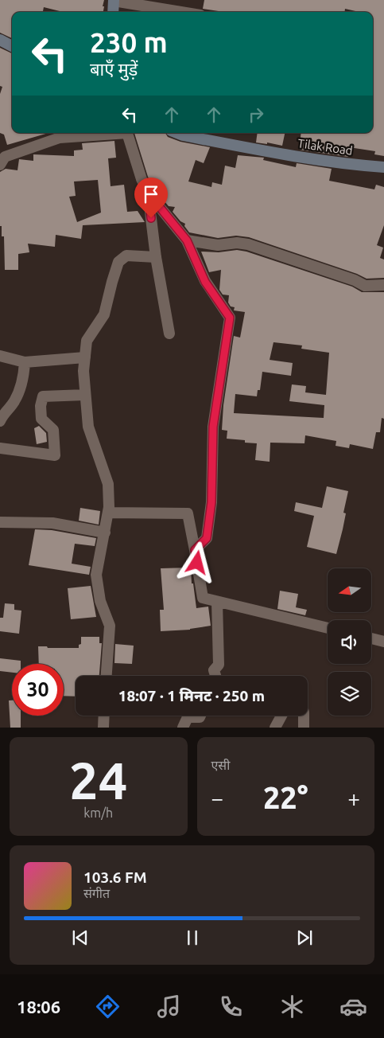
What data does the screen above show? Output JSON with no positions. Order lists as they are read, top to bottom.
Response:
{
  "streets": {
    "main road": ["Tilak Road"]
  },
  "north": "left",
  "page": {
    "turn": ["230 m", "बाएँ मुड़ें"],
    "limit": "30",
    "trip": "18:07 · 1 मिनट · 250 m",
    "tile": [
      ["24", "km/h"],
      "एसी"
    ],
    "heat": ["−", "22°", "+"],
    "song": ["103.6 FM", "संगीत"],
    "tabs": "18:06"
  }
}
